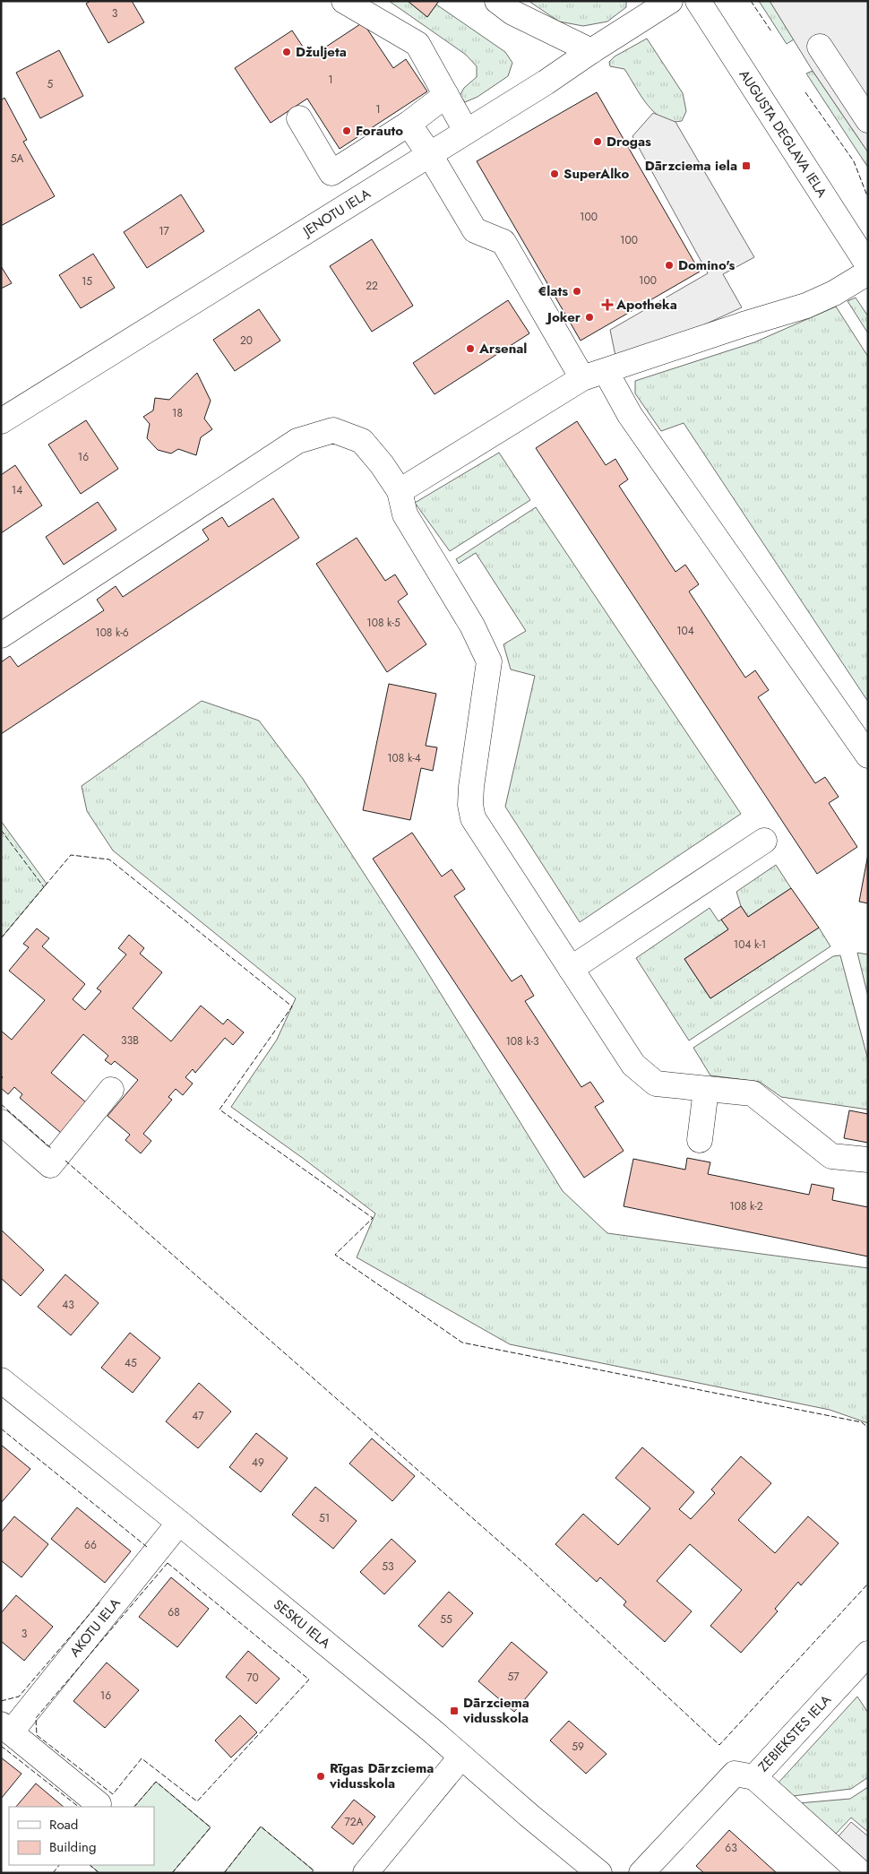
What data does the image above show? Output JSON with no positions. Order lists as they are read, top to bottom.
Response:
{
  "streets": {
    "street": [
      "AUGUSTA DEGLAVA IELA",
      "JENOTU IELA",
      "SESKU IELA",
      "AKOTU IELA",
      "ZEBIEKSTES IELA"
    ]
  },
  "crossings": [
    ["SESKU IELA", "AKOTU IELA"]
  ],
  "places": {
    "other": [
      "Džuljeta",
      "Forauto",
      "Drogas",
      "SuperAlko",
      "Domino's",
      "€lats",
      "Joker",
      "Arsenal",
      "Rīgas Dārzciema vidusskola"
    ],
    "transit": ["Dārzciema iela", "Dārzciema vidusskola"],
    "health": ["Apotheka"]
  },
  "house_numbers": [
    "3",
    "1",
    "5",
    "1",
    "5A",
    "100",
    "17",
    "100",
    "100",
    "15",
    "22",
    "20",
    "18",
    "16",
    "14",
    "108 k-5",
    "104",
    "108 k-6",
    "108 k-4",
    "104 k-1",
    "33B",
    "108 k-3",
    "108 k-2",
    "43",
    "45",
    "47",
    "49",
    "51",
    "66",
    "53",
    "68",
    "55",
    "3",
    "57",
    "70",
    "16",
    "59",
    "72A",
    "63"
  ],
  "legend": ["Road", "Building"]
}
